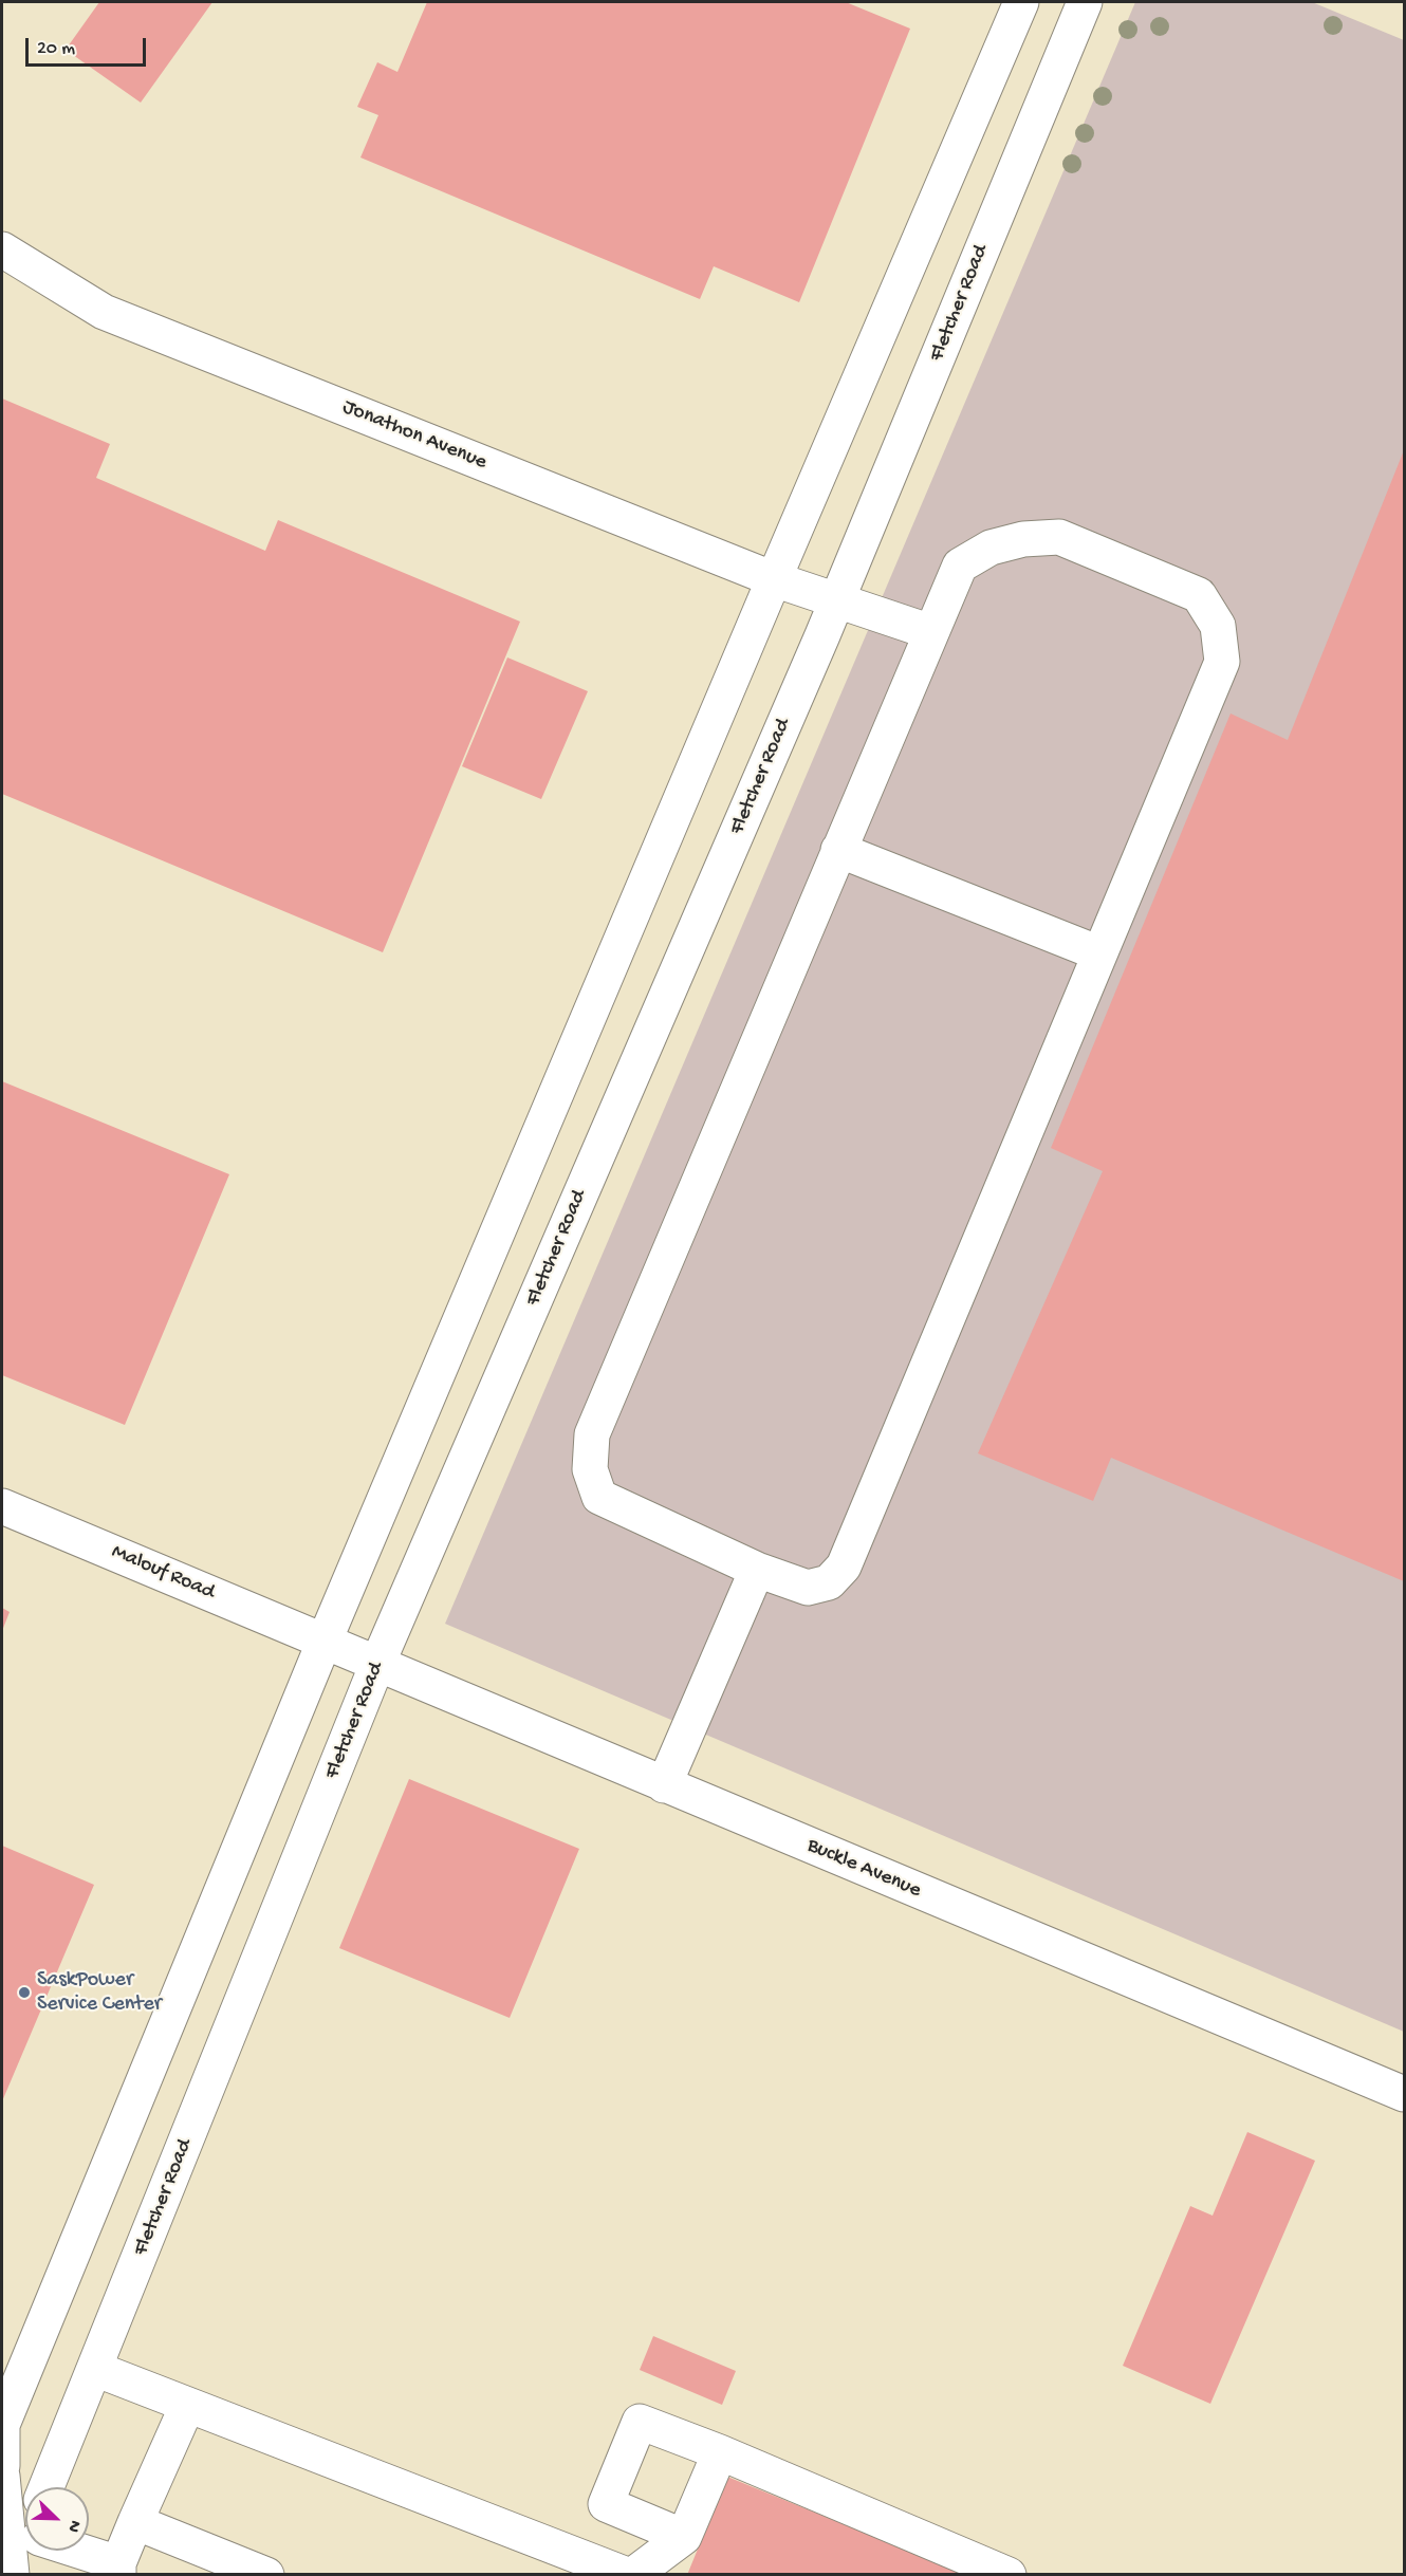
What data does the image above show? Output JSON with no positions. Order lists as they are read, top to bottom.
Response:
{
  "streets": {
    "street": [
      "Fletcher Road",
      "Jonathon Avenue",
      "Malouf Road",
      "Buckle Avenue"
    ]
  },
  "crossings": [
    ["Fletcher Road", "Jonathon Avenue"],
    ["Fletcher Road", "Buckle Avenue"],
    ["Malouf Road", "Buckle Avenue"]
  ],
  "places": ["SaskPower Service Center"],
  "scale_bar": "20 m",
  "north": "bottom right"
}
